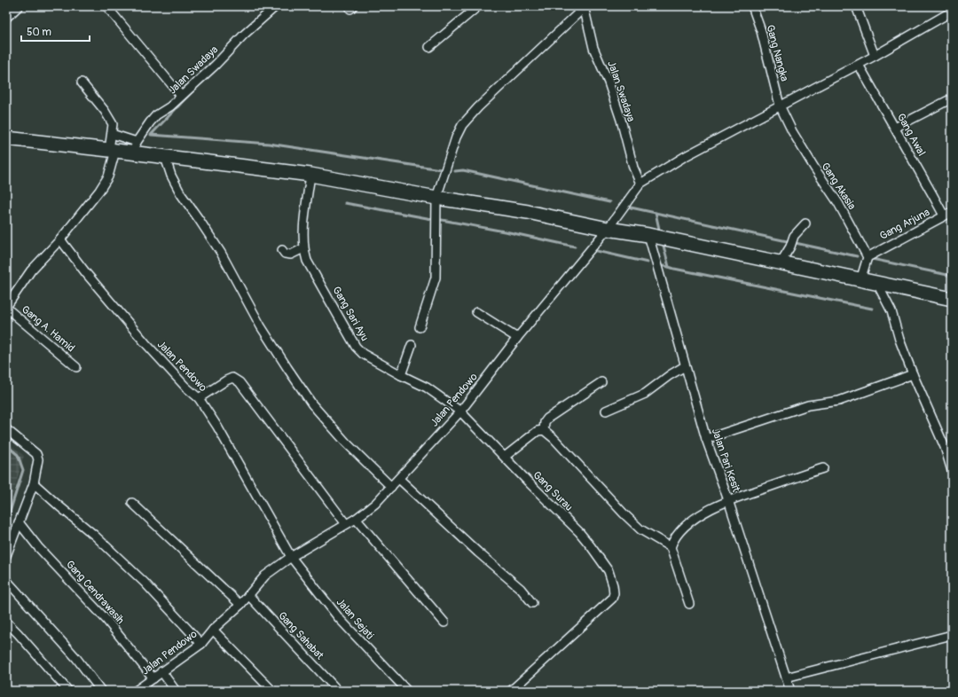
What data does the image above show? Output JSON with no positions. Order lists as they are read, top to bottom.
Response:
{
  "streets": {
    "street": [
      "Gang Nangka",
      "Jalan Swadaya",
      "Gang Awal",
      "Gang Akasia",
      "Gang Arjuna",
      "Gang Sari Ayu",
      "Gang A. Hamid",
      "Jalan Pendowo",
      "Jalan Pari Kesit",
      "Gang Surau",
      "Gang Cendrawasih",
      "Jalan Sejati",
      "Gang Sahabat"
    ]
  },
  "crossings": [
    ["Gang Nangka", "Gang Akasia"],
    ["Jalan Swadaya", "Jalan Pendowo"],
    ["Gang Awal", "Gang Arjuna"],
    ["Gang Akasia", "Gang Arjuna"],
    ["Gang Sari Ayu", "Jalan Pendowo"],
    ["Gang Sari Ayu", "Gang Surau"],
    ["Jalan Pendowo", "Gang Surau"],
    ["Jalan Pendowo", "Gang Cendrawasih"],
    ["Jalan Pendowo", "Jalan Sejati"],
    ["Jalan Pendowo", "Gang Sahabat"]
  ],
  "scale_bar": "50 m"
}
